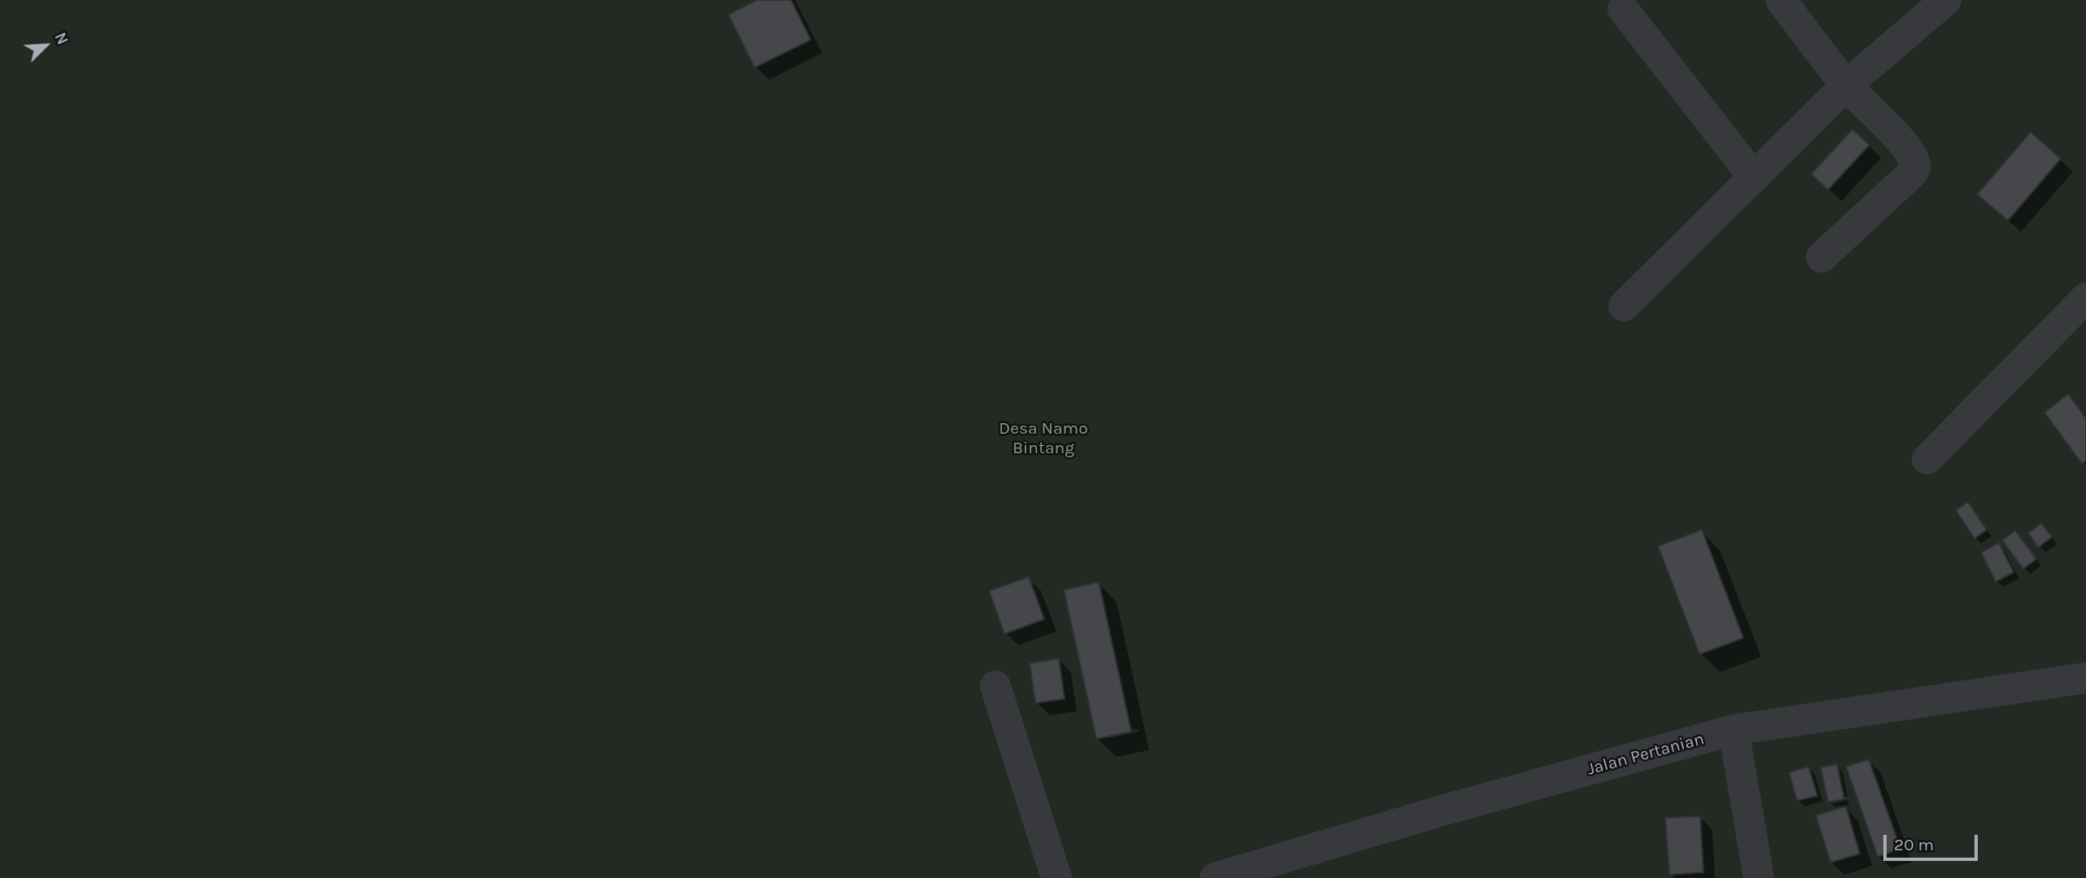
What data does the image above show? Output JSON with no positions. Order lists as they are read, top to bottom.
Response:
{
  "streets": {
    "street": ["Jalan Pertanian"]
  },
  "parks": ["Desa Namo Bintang"],
  "scale_bar": "20 m",
  "north": "top right"
}
